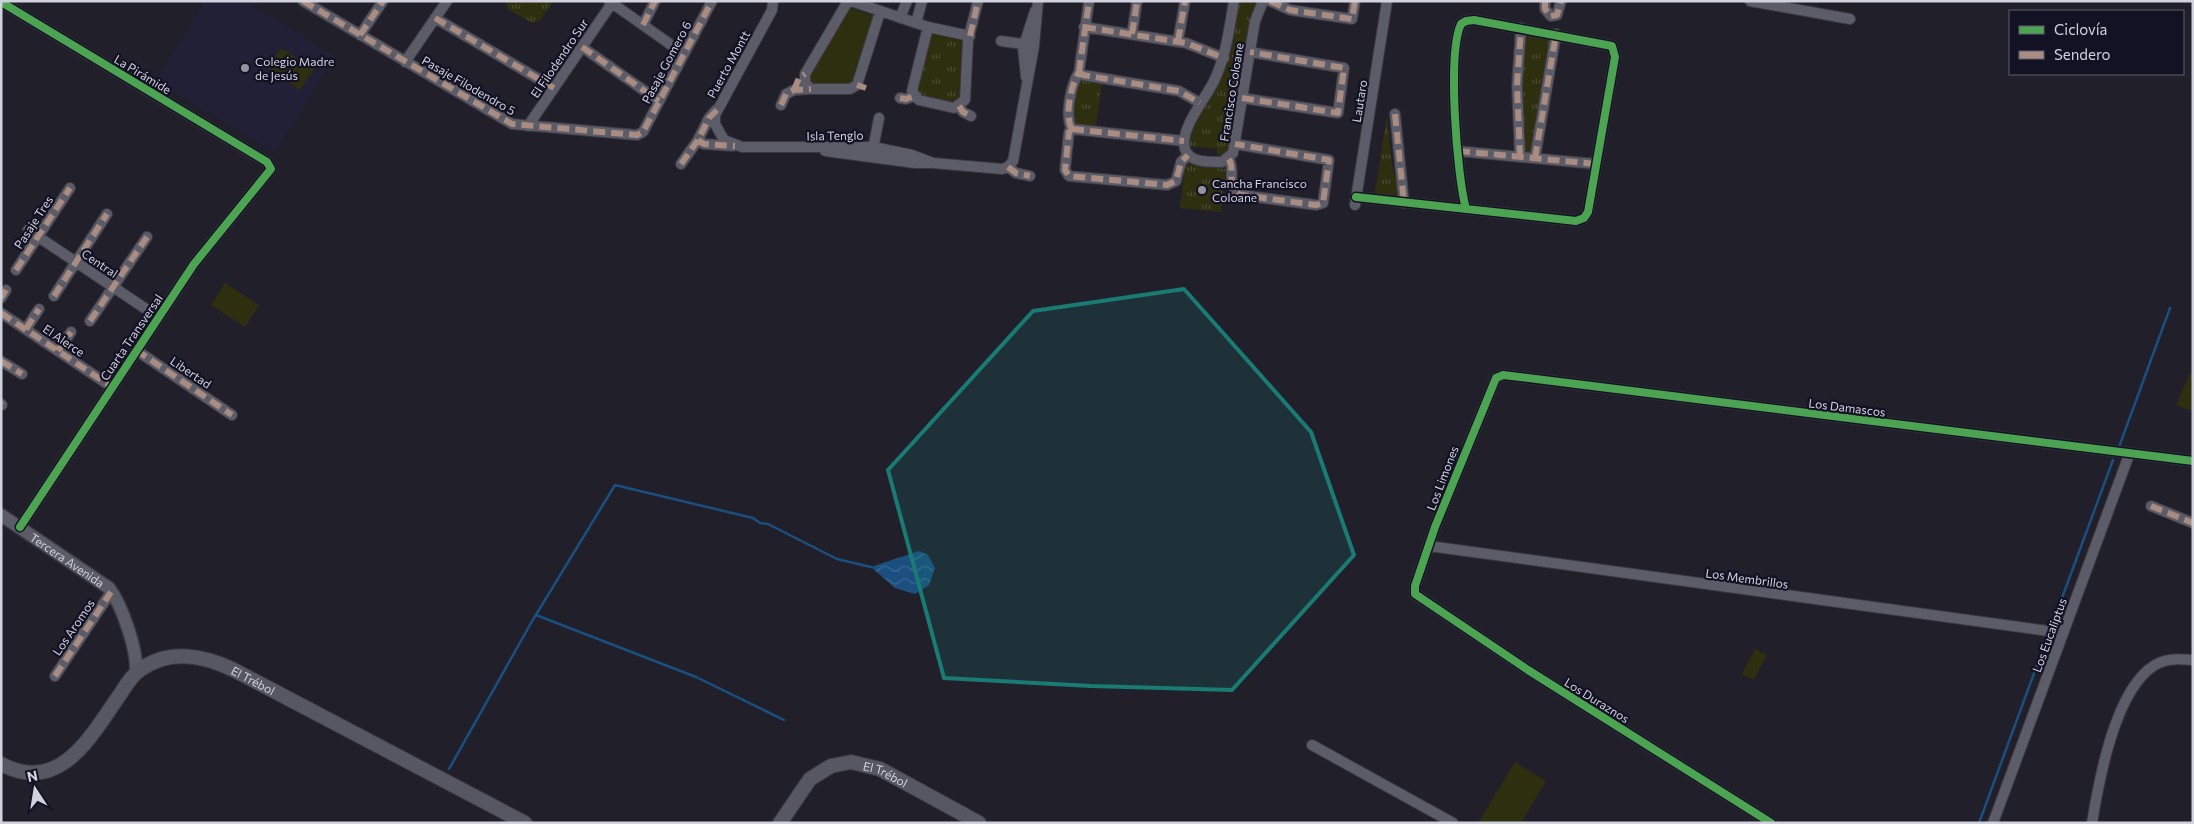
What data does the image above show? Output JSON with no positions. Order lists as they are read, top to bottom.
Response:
{
  "streets": {
    "main road": ["El Trébol"],
    "street": [
      "El Filodendro Sur",
      "Pasaje Gomero 6",
      "Puerto Montt",
      "La Pirámide",
      "Pasaje Filodendro 5",
      "Francisco Coloane",
      "Lautaro",
      "Isla Tenglo",
      "Pasaje Tres",
      "Central",
      "Cuarta Transversal",
      "El Alerce",
      "Libertad",
      "Los Damascos",
      "Los Limones",
      "Tercera Avenida",
      "Los Membrillos",
      "Los Aromos",
      "Los Eucaliptus",
      "Los Duraznos"
    ]
  },
  "crossings": [
    ["El Filodendro Sur", "Pasaje Filodendro 5"],
    ["Pasaje Gomero 6", "Pasaje Filodendro 5"],
    ["Puerto Montt", "Isla Tenglo"],
    ["La Pirámide", "Cuarta Transversal"],
    ["Pasaje Tres", "Central"],
    ["Central", "Cuarta Transversal"],
    ["Cuarta Transversal", "El Alerce"],
    ["Cuarta Transversal", "Libertad"],
    ["Cuarta Transversal", "Tercera Avenida"],
    ["Los Damascos", "Los Limones"],
    ["Los Damascos", "Los Eucaliptus"],
    ["Los Limones", "Los Membrillos"],
    ["Los Limones", "Los Duraznos"],
    ["Tercera Avenida", "Los Aromos"],
    ["Tercera Avenida", "El Trébol"],
    ["Los Membrillos", "Los Eucaliptus"]
  ],
  "places": ["Colegio Madre de Jesús", "Cancha Francisco Coloane"],
  "legend": ["Ciclovía", "Sendero"],
  "north": "top"
}
